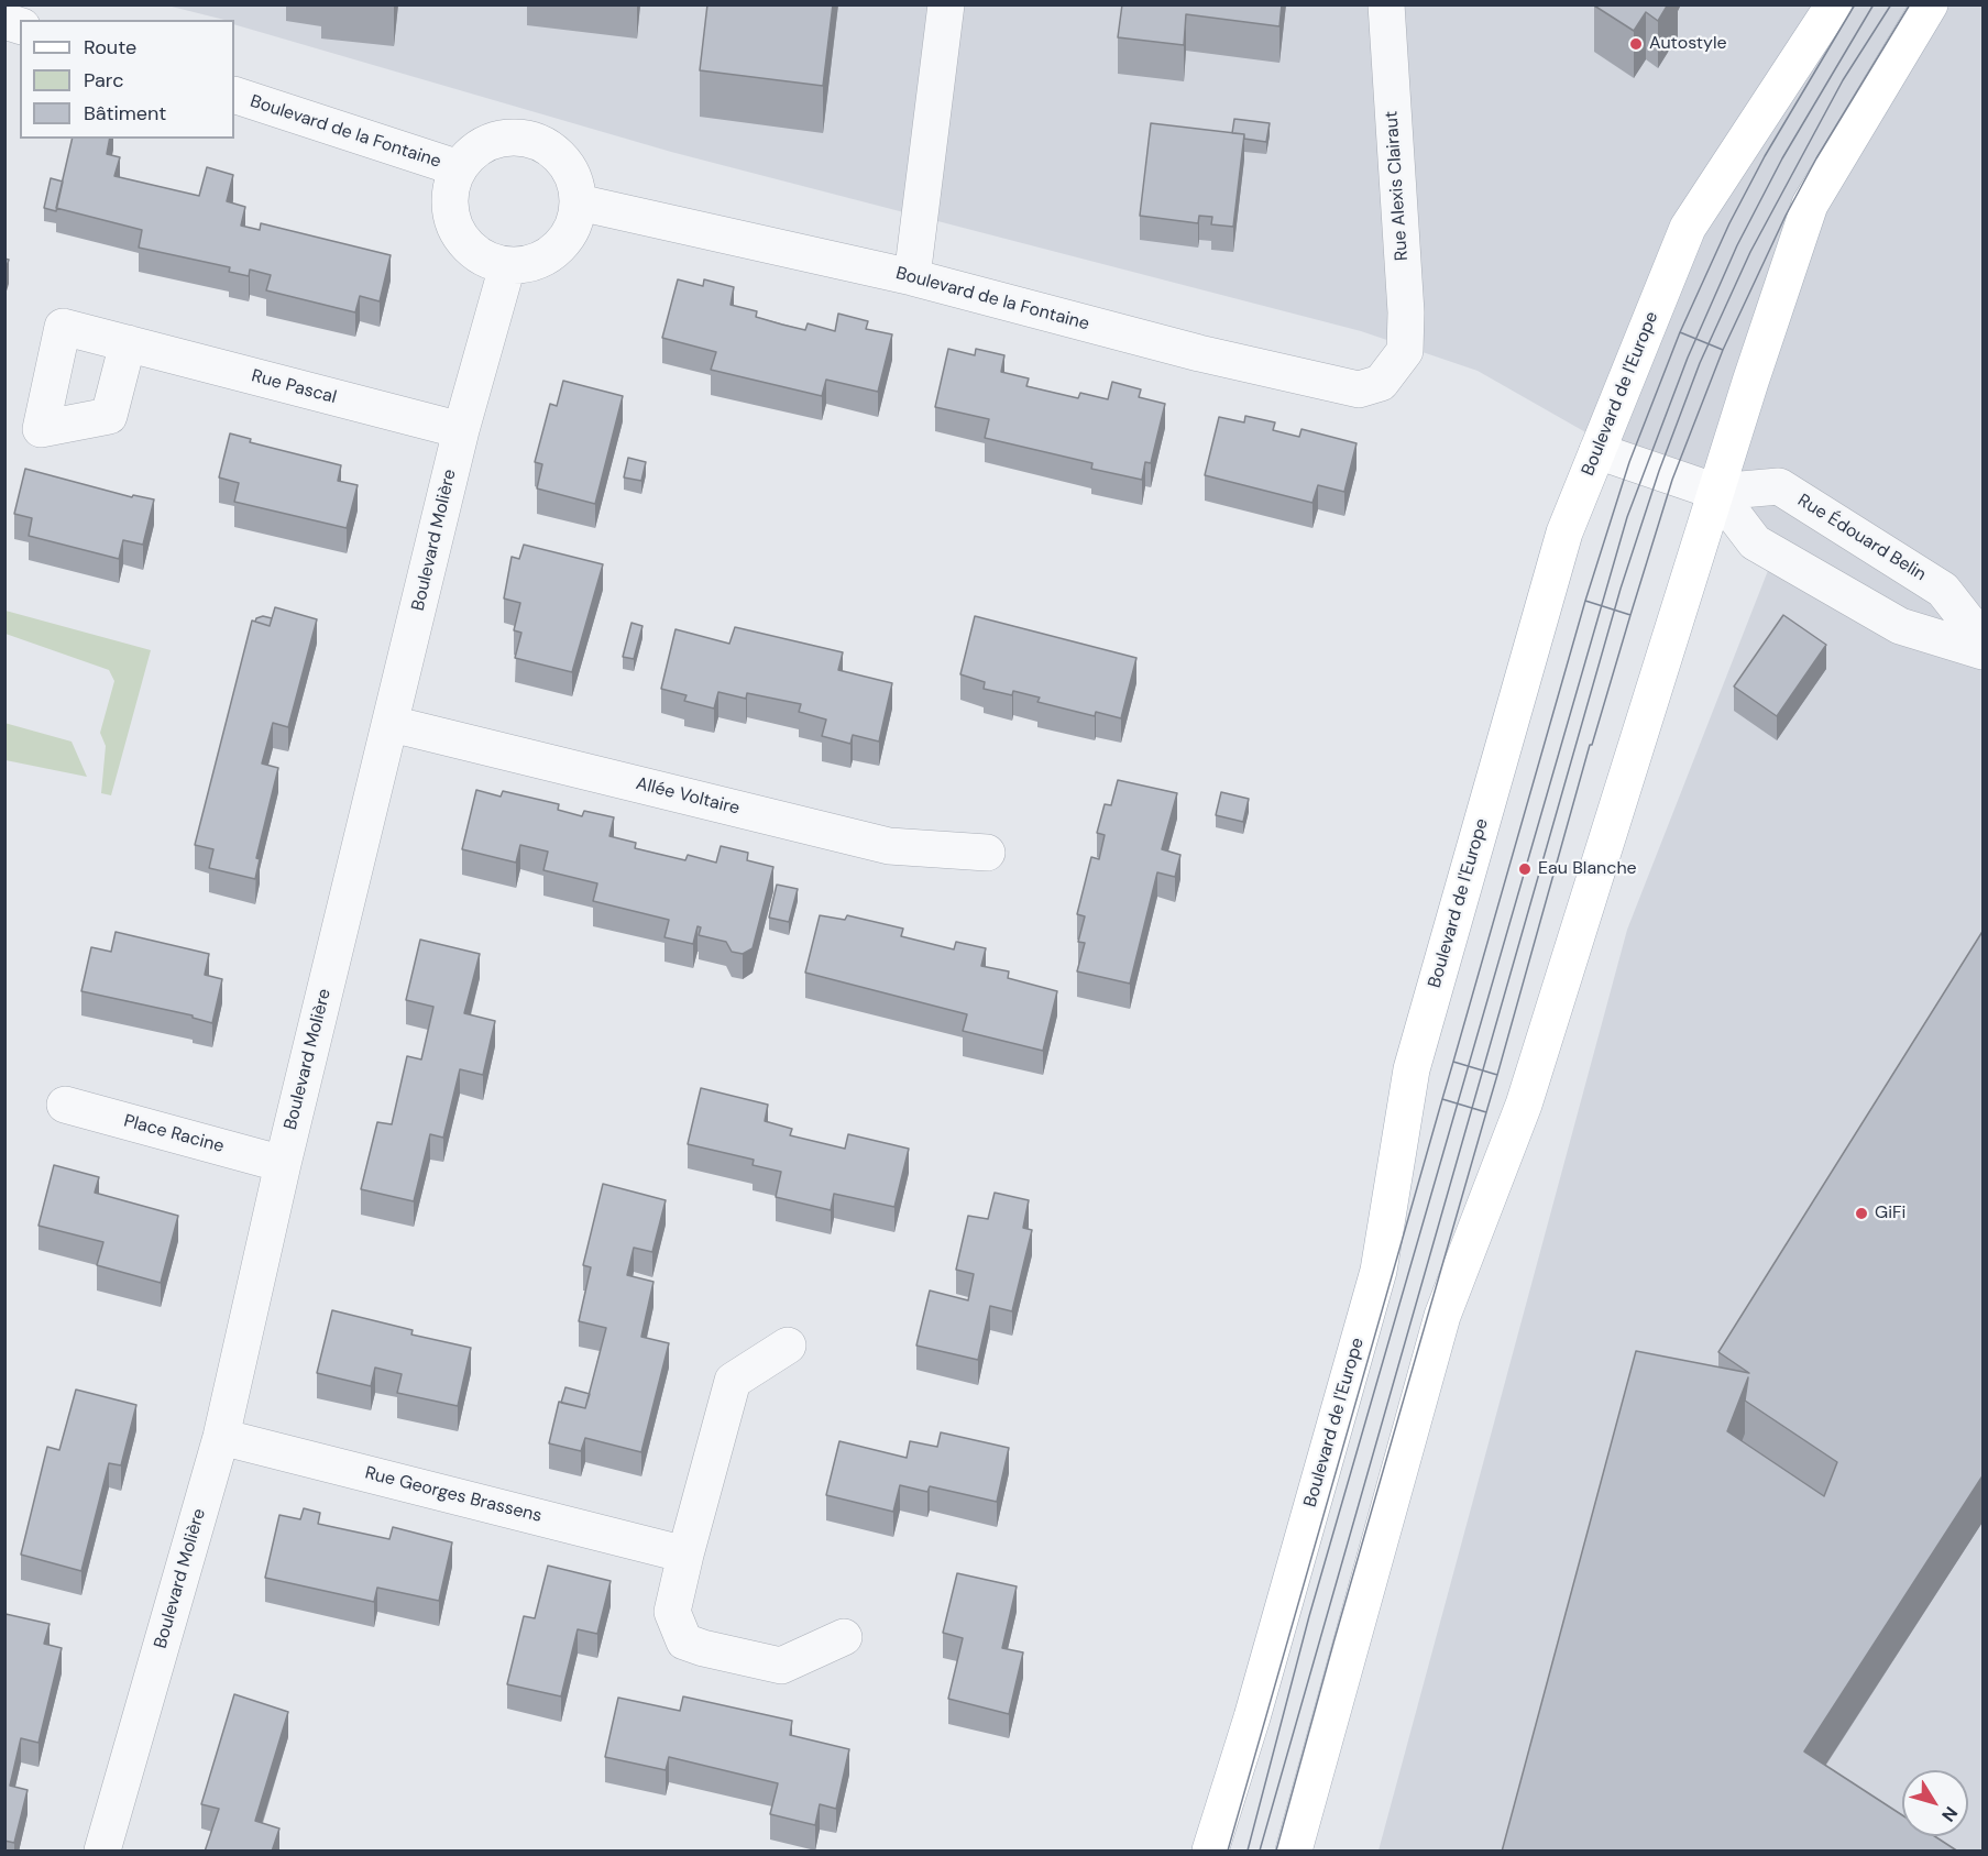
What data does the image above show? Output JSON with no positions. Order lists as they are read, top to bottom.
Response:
{
  "streets": {
    "main road": ["Boulevard de l'Europe"],
    "street": [
      "Boulevard de la Fontaine",
      "Rue Alexis Clairaut",
      "Rue Pascal",
      "Rue Édouard Belin",
      "Boulevard Molière",
      "Allée Voltaire",
      "Place Racine",
      "Rue Georges Brassens"
    ]
  },
  "crossings": [
    ["Boulevard de la Fontaine", "Rue Alexis Clairaut"],
    ["Boulevard de la Fontaine", "Boulevard Molière"],
    ["Rue Pascal", "Boulevard Molière"],
    ["Boulevard de l'Europe", "Rue Édouard Belin"],
    ["Boulevard Molière", "Allée Voltaire"],
    ["Boulevard Molière", "Place Racine"],
    ["Boulevard Molière", "Rue Georges Brassens"]
  ],
  "places": ["Autostyle", "Eau Blanche", "GiFi"],
  "legend": ["Route", "Parc", "Bâtiment"],
  "north": "bottom right"
}
